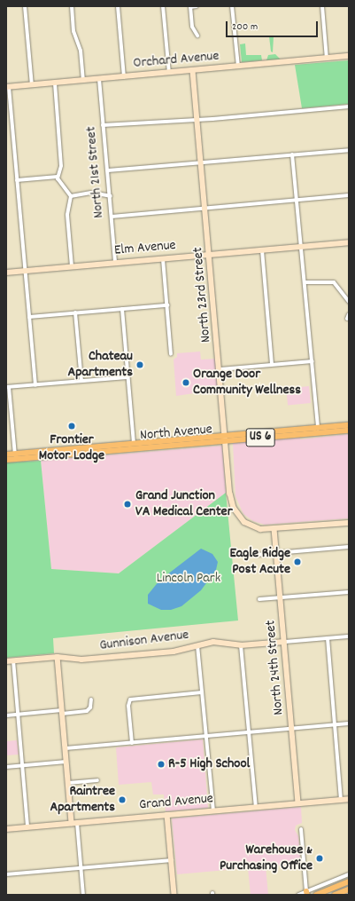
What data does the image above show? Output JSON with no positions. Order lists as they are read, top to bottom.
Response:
{
  "streets": {
    "main road": ["North Avenue", "US 6"],
    "street": [
      "Orchard Avenue",
      "North 21st Street",
      "Elm Avenue",
      "North 23rd Street",
      "Gunnison Avenue",
      "North 24th Street",
      "Grand Avenue"
    ]
  },
  "crossings": [
    ["Orchard Avenue", "North 21st Street"],
    ["Orchard Avenue", "North 23rd Street"],
    ["North 21st Street", "Elm Avenue"],
    ["Elm Avenue", "North 23rd Street"],
    ["North 23rd Street", "North Avenue"],
    ["North 23rd Street", "North 24th Street"],
    ["Gunnison Avenue", "North 24th Street"],
    ["North 24th Street", "Grand Avenue"]
  ],
  "parks": ["Lincoln Park"],
  "places": [
    "Chateau Apartments",
    "Orange Door Community Wellness",
    "Frontier Motor Lodge",
    "Grand Junction VA Medical Center",
    "Eagle Ridge Post Acute",
    "R-5 High School",
    "Raintree Apartments",
    "Warehouse & Purchasing Office"
  ],
  "scale_bar": "200 m"
}
